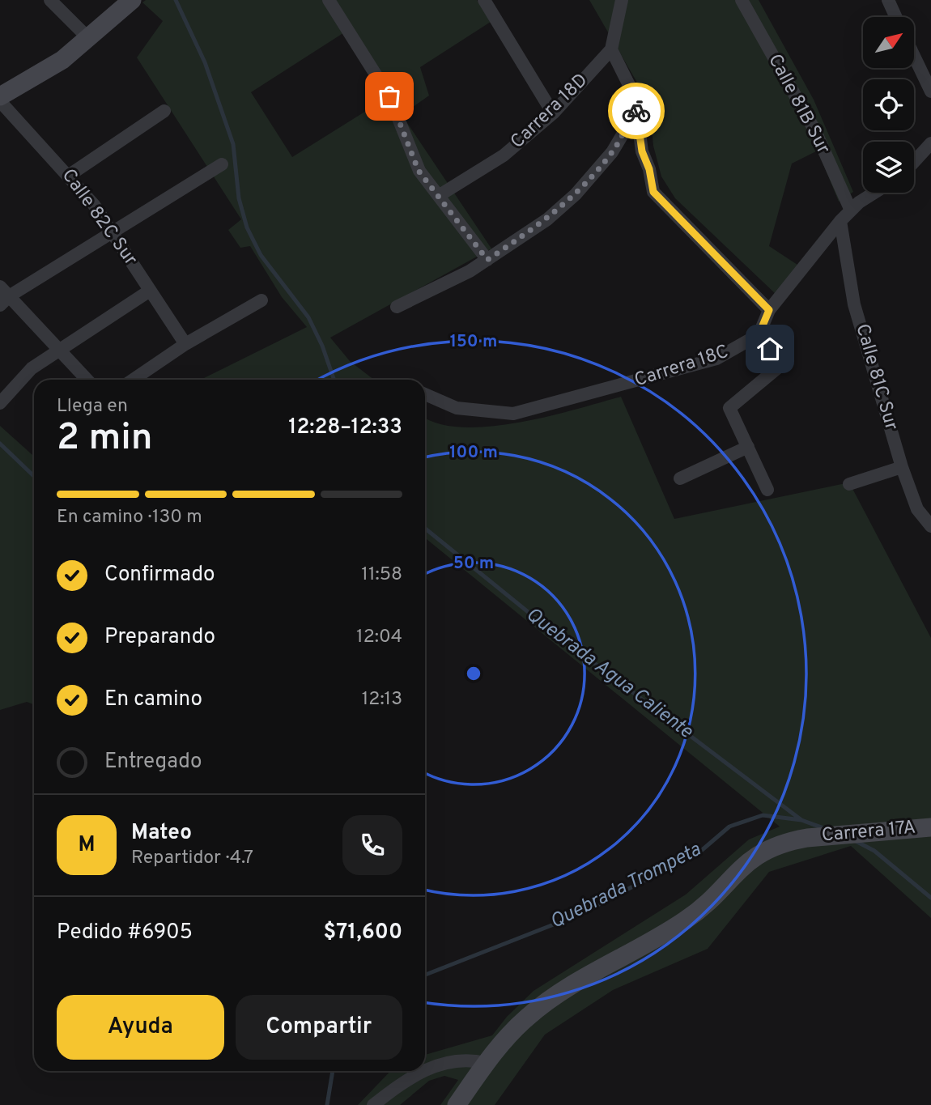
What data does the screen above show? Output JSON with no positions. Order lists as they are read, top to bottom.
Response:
{
  "streets": {
    "street": [
      "Calle 81B Sur",
      "Carrera 18D",
      "Calle 82C Sur",
      "Carrera 18C",
      "Calle 81C Sur",
      "Carrera 17A"
    ]
  },
  "crossings": [
    ["Calle 81B Sur", "Carrera 18C"],
    ["Carrera 18C", "Calle 81C Sur"]
  ],
  "water": ["Quebrada Agua Caliente", "Quebrada Trompeta"],
  "north": "top right",
  "page": {
    "heading": ["2 min", "Llega en", "12:28–12:33"],
    "panel": [
      "Mateo",
      "Repartidor · 4.7",
      "Pedido #6905",
      "$71,600"
    ],
    "bar": "En camino · 130 m",
    "list": [
      ["Confirmado", "11:58"],
      ["Preparando", "12:04"],
      ["En camino", "12:13"],
      "Entregado"
    ],
    "round": "M",
    "buttons": ["Ayuda", "Compartir"]
  },
  "rings": ["150 m", "100 m", "50 m"]
}
